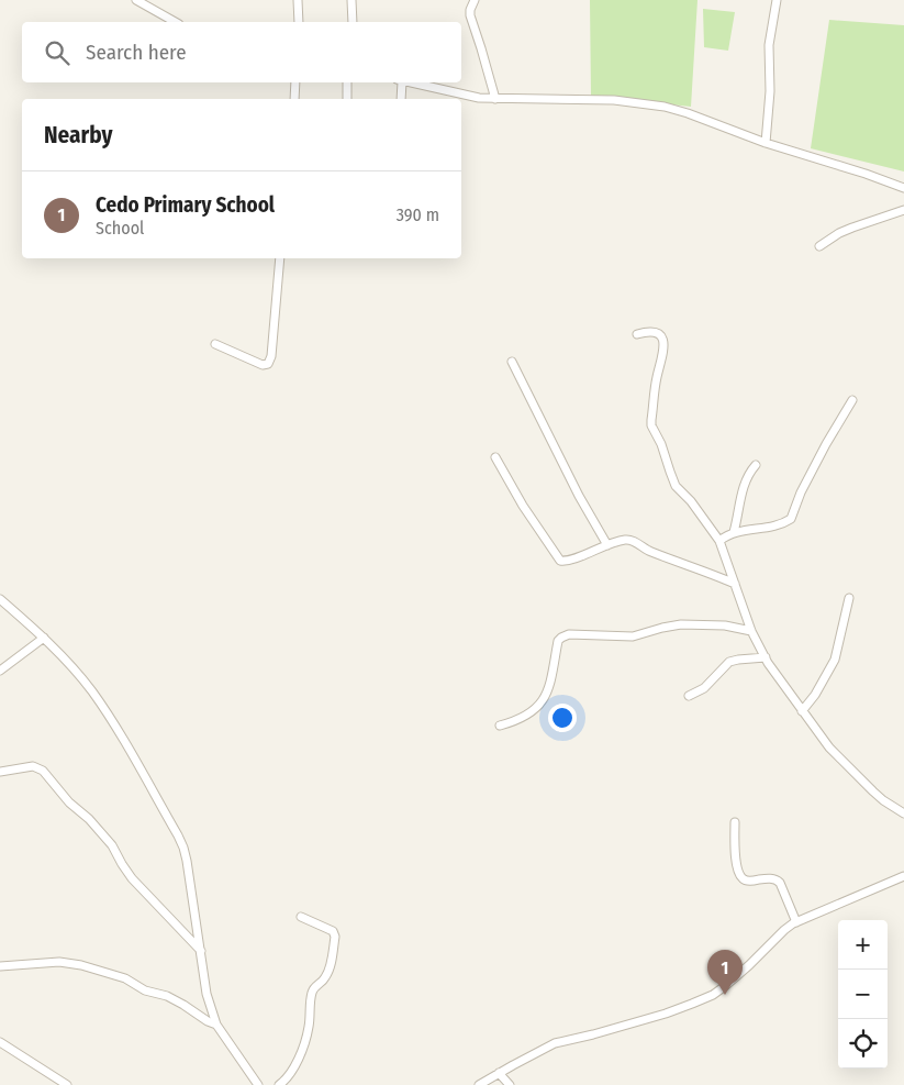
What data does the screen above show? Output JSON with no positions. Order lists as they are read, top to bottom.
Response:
{
  "page": {
    "search": "Search here",
    "heading": "Nearby",
    "list": [
      {
        "mark": "1",
        "name": "Cedo Primary School",
        "note": "School",
        "value": "390 m"
      }
    ],
    "map_buttons": ["+", "−"],
    "pins": "1"
  }
}
